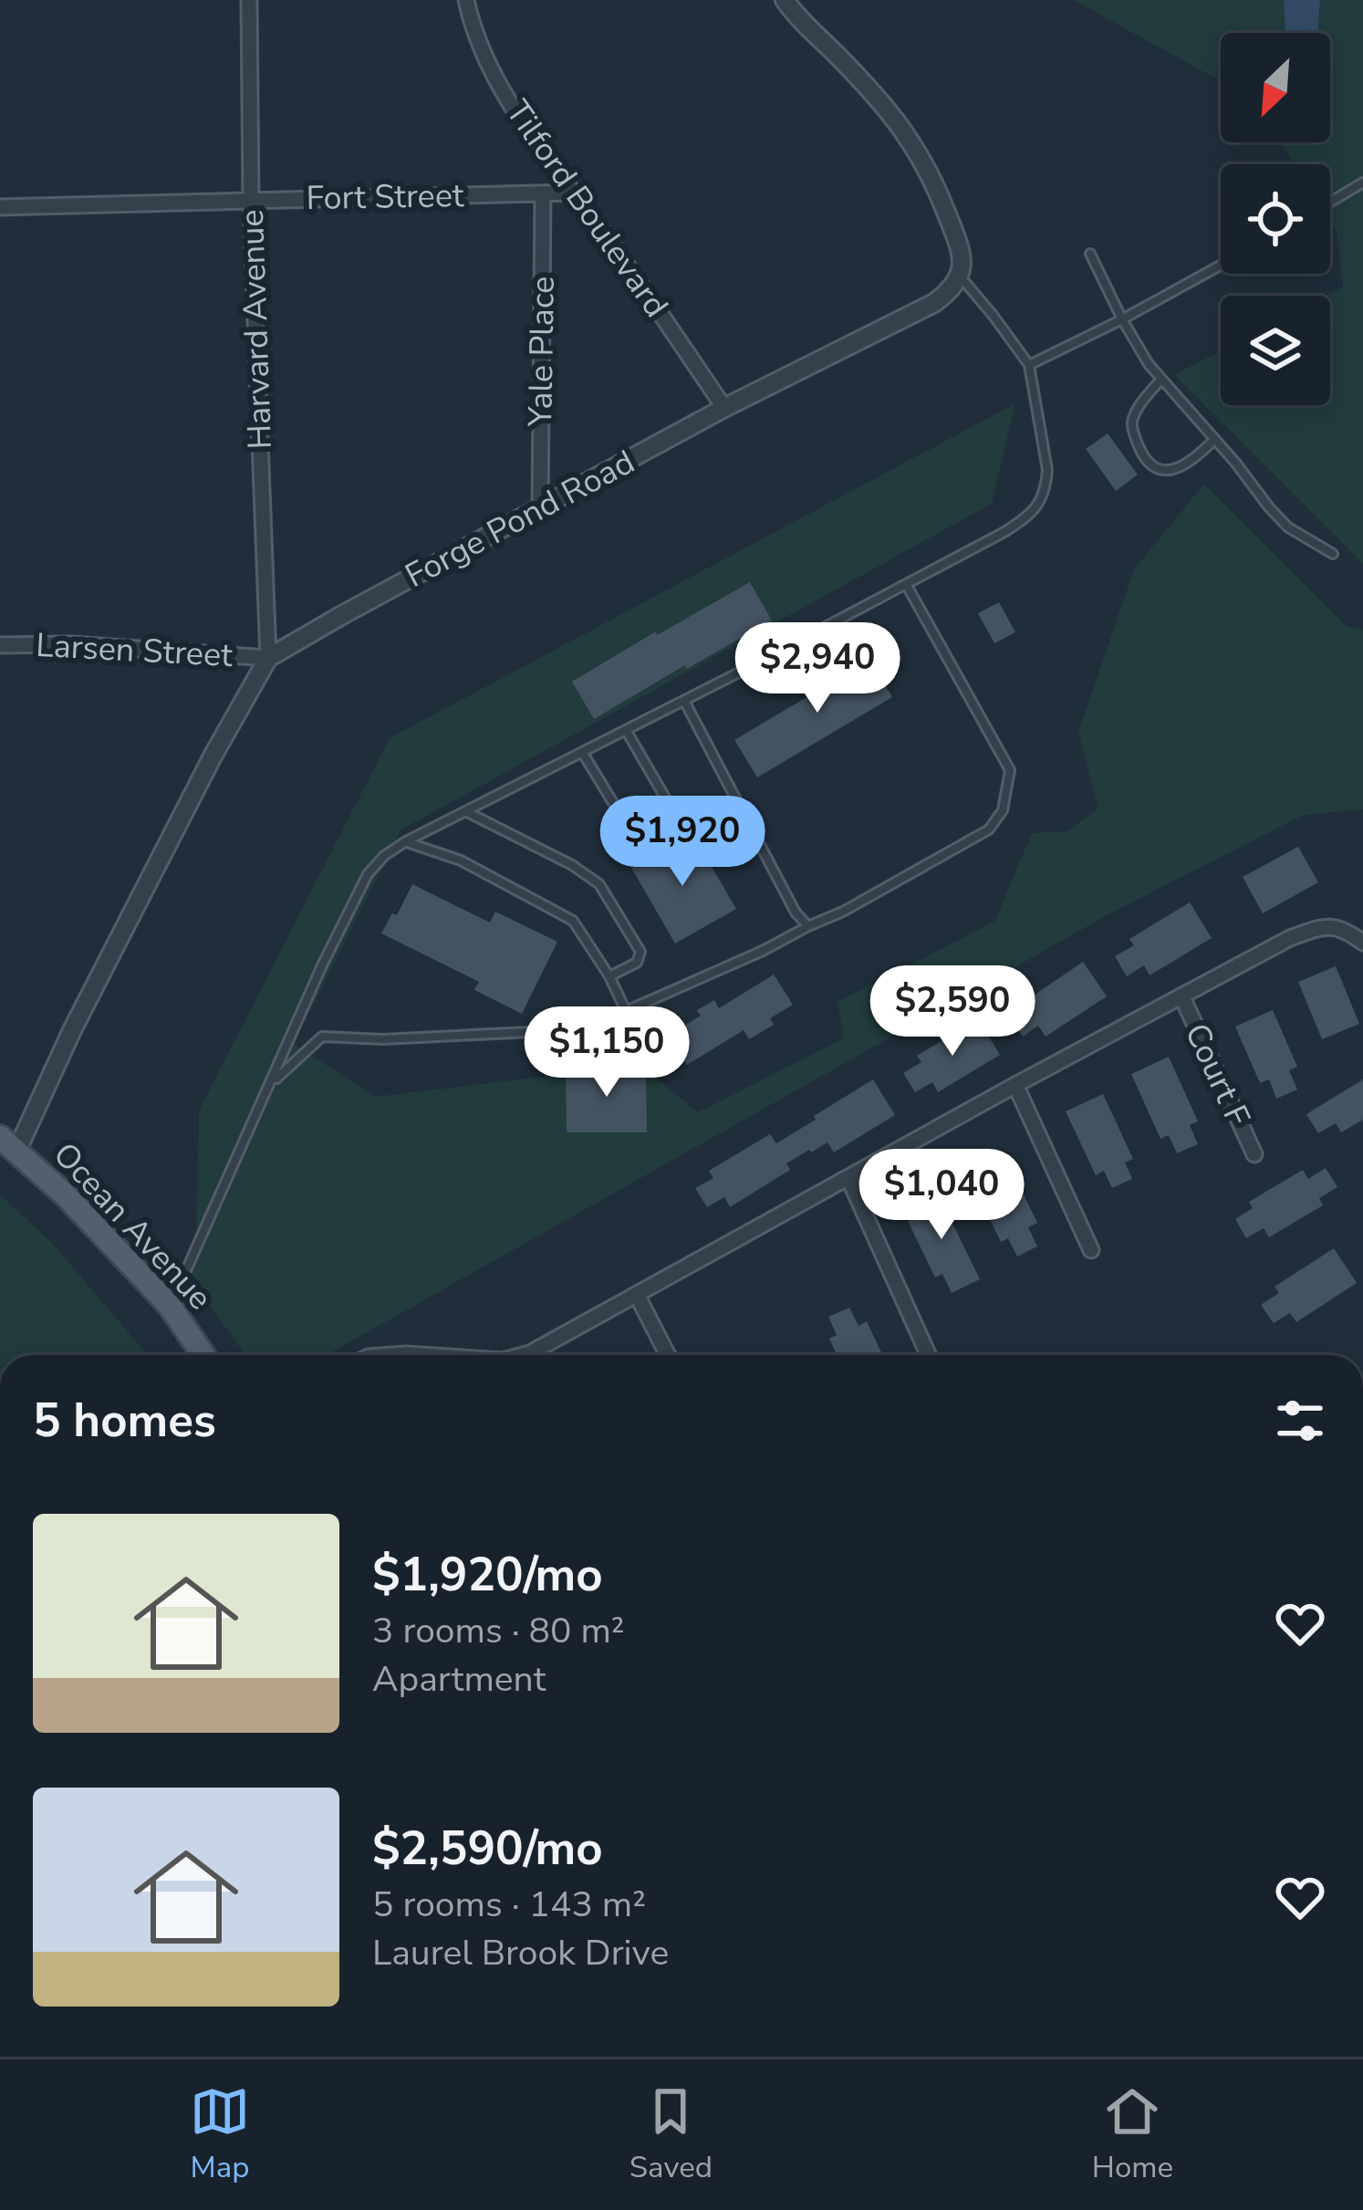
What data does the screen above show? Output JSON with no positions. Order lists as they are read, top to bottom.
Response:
{
  "streets": {
    "main road": ["Ocean Avenue"],
    "street": [
      "Fort Street",
      "Tilford Boulevard",
      "Harvard Avenue",
      "Yale Place",
      "Forge Pond Road",
      "Larsen Street",
      "Court F"
    ]
  },
  "crossings": [
    ["Fort Street", "Tilford Boulevard"],
    ["Fort Street", "Harvard Avenue"],
    ["Fort Street", "Yale Place"],
    ["Tilford Boulevard", "Forge Pond Road"],
    ["Harvard Avenue", "Forge Pond Road"],
    ["Harvard Avenue", "Larsen Street"],
    ["Yale Place", "Forge Pond Road"],
    ["Forge Pond Road", "Larsen Street"],
    ["Forge Pond Road", "Ocean Avenue"]
  ],
  "north": "bottom left",
  "page": {
    "price": [
      "$2,940",
      "$1,920",
      "$2,590",
      "$1,150",
      "$1,040"
    ],
    "heading": "5 homes",
    "list": [
      {
        "name": "$1,920/mo",
        "note": "3 rooms · 80 m² · Apartment"
      },
      {
        "name": "$2,590/mo",
        "note": "5 rooms · 143 m² · Laurel Brook Drive"
      }
    ],
    "tabs": ["Map", "Saved", "Home"]
  }
}
